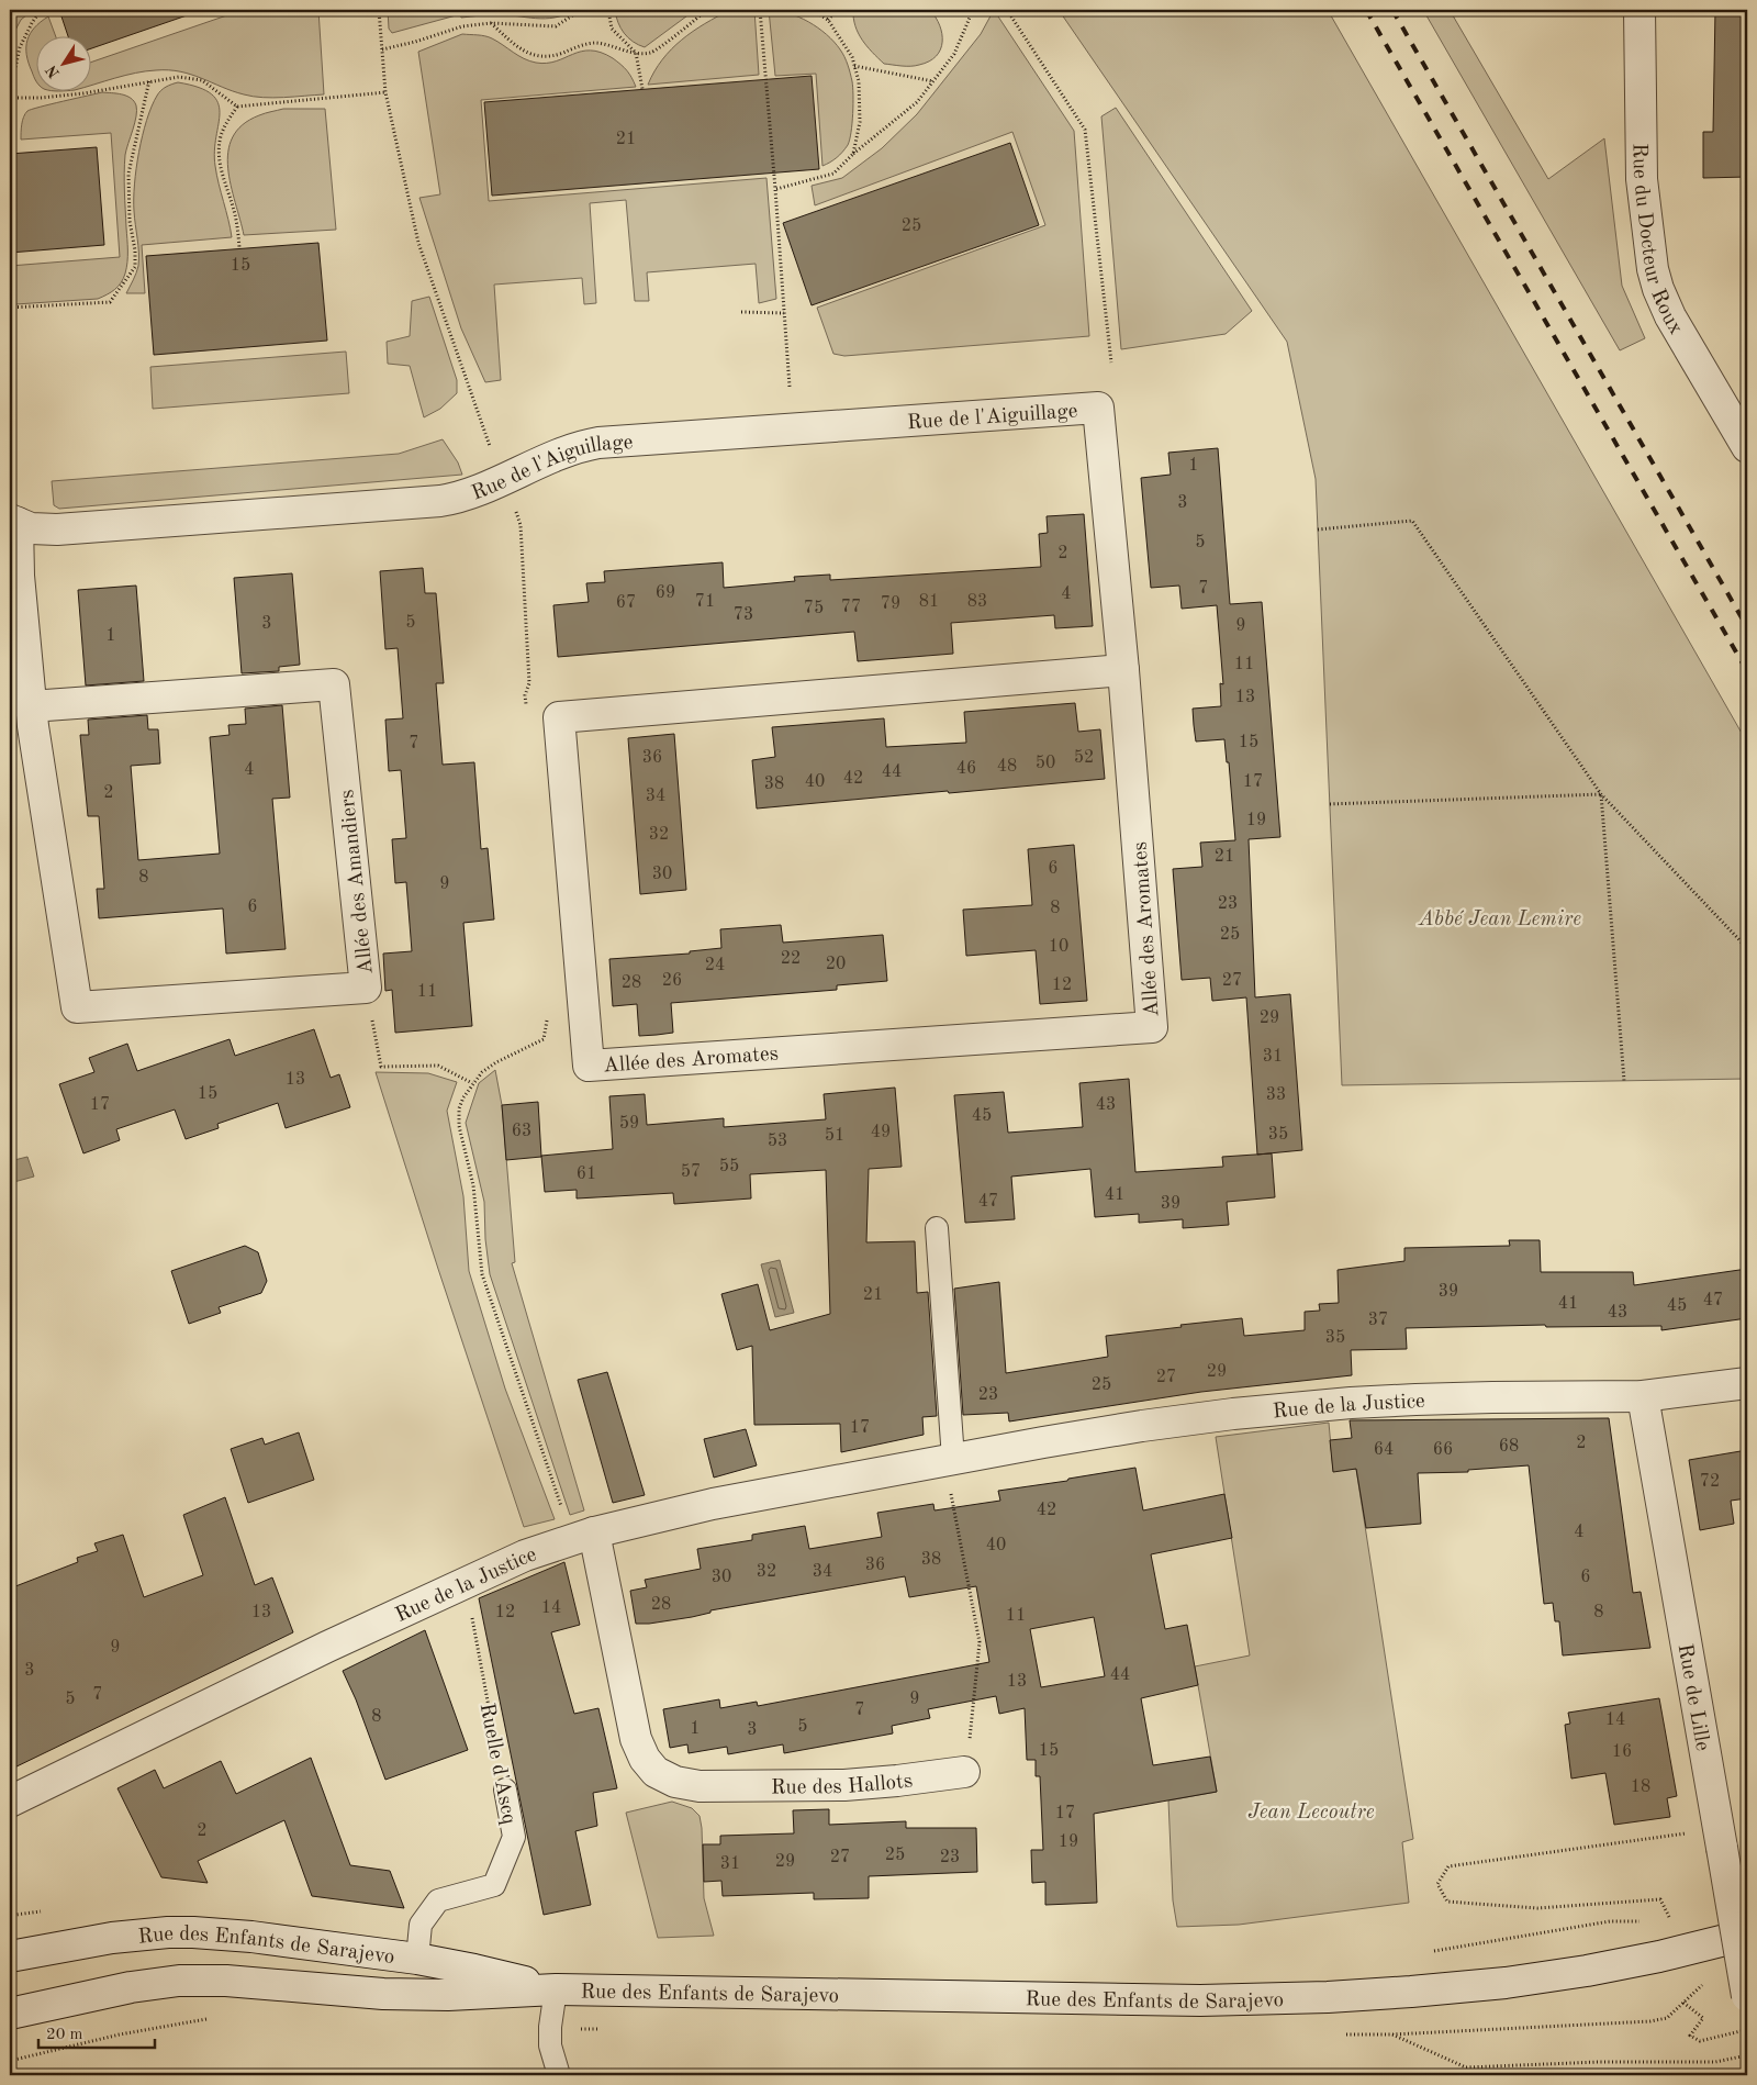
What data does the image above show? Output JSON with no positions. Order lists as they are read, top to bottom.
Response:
{
  "streets": {
    "street": [
      "Rue du Docteur Roux",
      "Rue de l'Aiguillage",
      "Allée des Amandiers",
      "Allée des Aromates",
      "Rue de la Justice",
      "Rue de Lille",
      "Rue des Hallots",
      "Rue des Enfants de Sarajevo"
    ],
    "lane": ["Ruelle d'Ascq"]
  },
  "crossings": [
    ["Rue de l'Aiguillage", "Allée des Amandiers"],
    ["Rue de l'Aiguillage", "Allée des Aromates"],
    ["Rue de la Justice", "Rue de Lille"],
    ["Rue de la Justice", "Ruelle d'Ascq"],
    ["Rue de la Justice", "Rue des Hallots"],
    ["Ruelle d'Ascq", "Rue des Enfants de Sarajevo"]
  ],
  "parks": ["Abbé Jean Lemire", "Jean Lecoutre"],
  "house_numbers": [
    "21",
    "25",
    "15",
    "1",
    "3",
    "5",
    "2",
    "7",
    "69",
    "4",
    "71",
    "81",
    "83",
    "67",
    "79",
    "77",
    "75",
    "73",
    "5",
    "3",
    "9",
    "1",
    "11",
    "13",
    "15",
    "7",
    "36",
    "52",
    "50",
    "48",
    "46",
    "4",
    "44",
    "42",
    "40",
    "17",
    "38",
    "2",
    "34",
    "19",
    "32",
    "21",
    "6",
    "30",
    "8",
    "9",
    "23",
    "6",
    "8",
    "25",
    "10",
    "22",
    "20",
    "24",
    "26",
    "27",
    "28",
    "12",
    "11",
    "29",
    "31",
    "13",
    "15",
    "33",
    "17",
    "43",
    "45",
    "59",
    "63",
    "49",
    "35",
    "51",
    "53",
    "55",
    "57",
    "61",
    "41",
    "47",
    "39",
    "39",
    "21",
    "47",
    "41",
    "45",
    "43",
    "37",
    "35",
    "29",
    "27",
    "25",
    "23",
    "17",
    "2",
    "68",
    "64",
    "66",
    "72",
    "42",
    "4",
    "40",
    "38",
    "36",
    "32",
    "34",
    "30",
    "6",
    "28",
    "14",
    "13",
    "12",
    "8",
    "11",
    "9",
    "3",
    "44",
    "13",
    "7",
    "5",
    "9",
    "7",
    "8",
    "14",
    "5",
    "1",
    "3",
    "15",
    "16",
    "18",
    "17",
    "2",
    "19",
    "25",
    "27",
    "23",
    "29",
    "31"
  ],
  "scale_bar": "20 m",
  "north": "bottom left"
}
